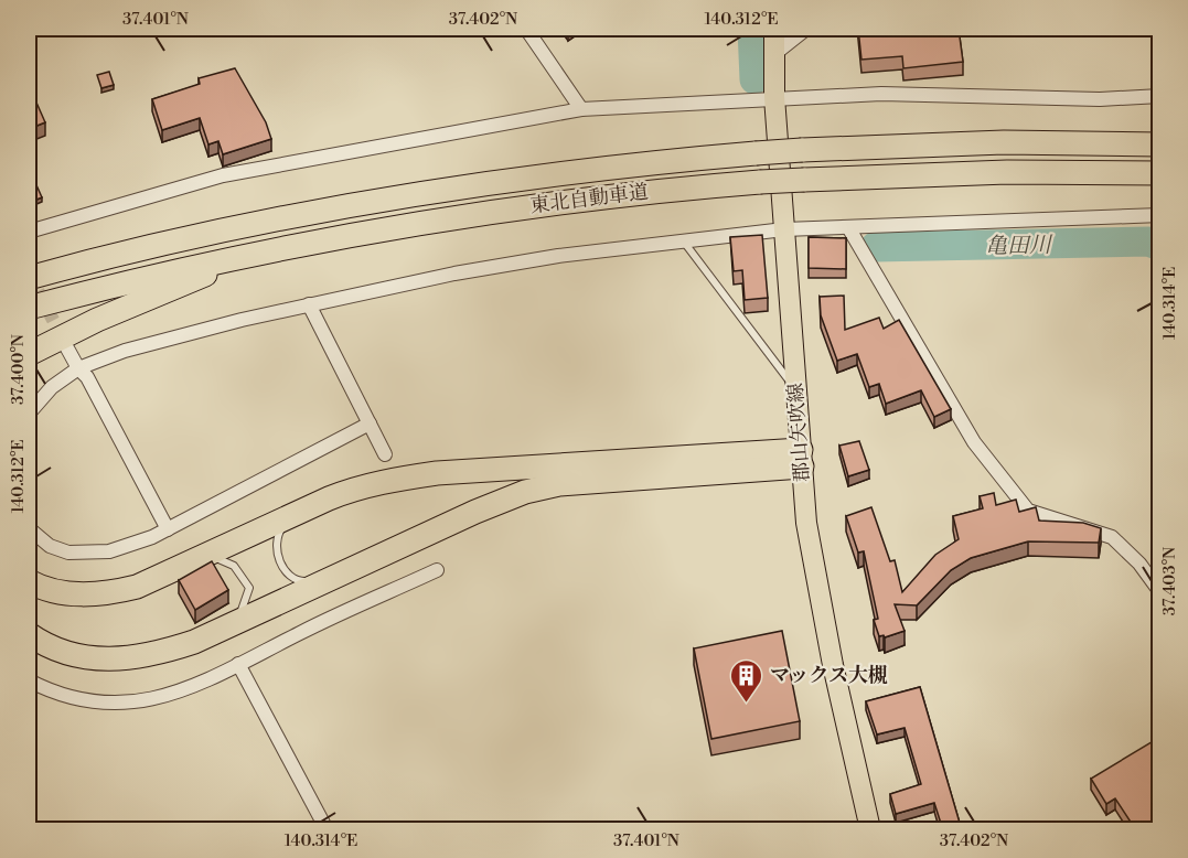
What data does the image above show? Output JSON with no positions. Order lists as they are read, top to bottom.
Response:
{
  "streets": {
    "highway": ["東北自動車道"],
    "main road": ["郡山矢吹線"]
  },
  "water": ["亀田川"],
  "places": {
    "building": ["マックス大槻"]
  },
  "coordinates": [
    "37.401°N",
    "37.402°N",
    "140.312°E",
    "140.314°E",
    "37.400°N",
    "37.403°N"
  ]
}
